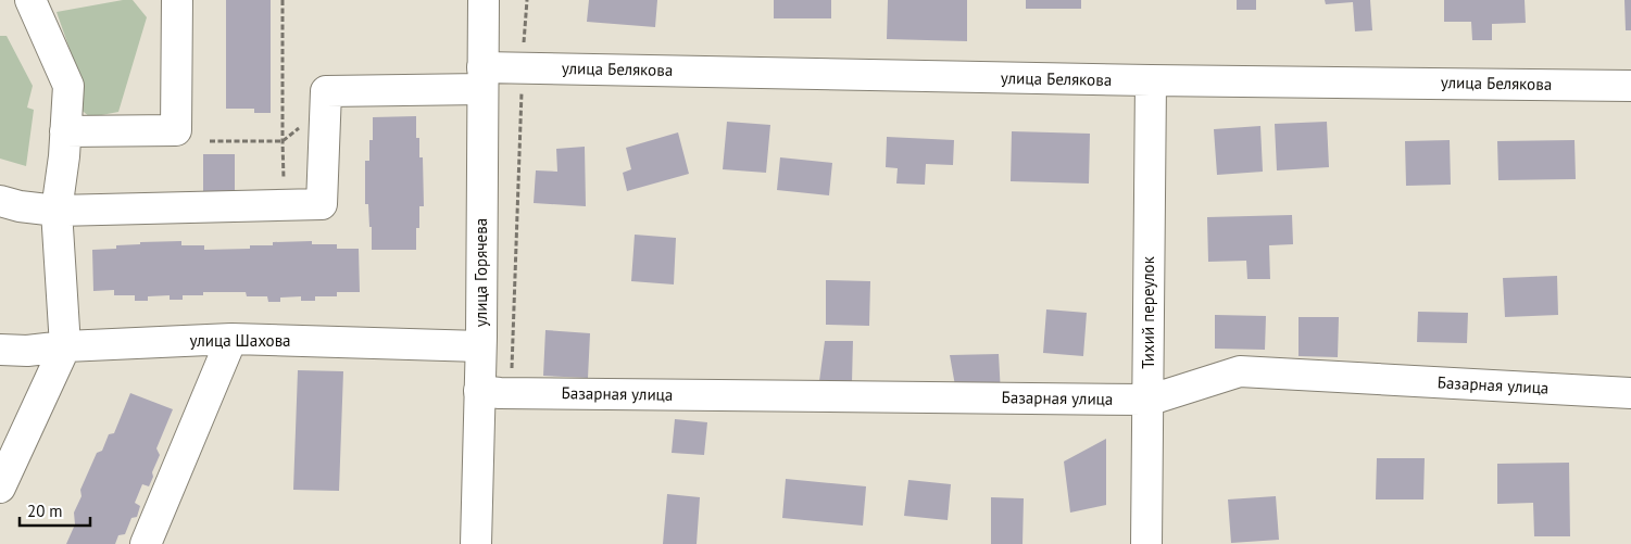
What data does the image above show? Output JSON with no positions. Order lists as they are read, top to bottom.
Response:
{
  "streets": {
    "street": [
      "улица Белякова",
      "улица Горячева",
      "Тихий переулок",
      "улица Шахова",
      "Базарная улица"
    ]
  },
  "crossings": [
    ["улица Белякова", "улица Горячева"],
    ["улица Белякова", "Тихий переулок"],
    ["улица Горячева", "улица Шахова"],
    ["улица Горячева", "Базарная улица"],
    ["Тихий переулок", "Базарная улица"]
  ],
  "scale_bar": "20 m"
}
